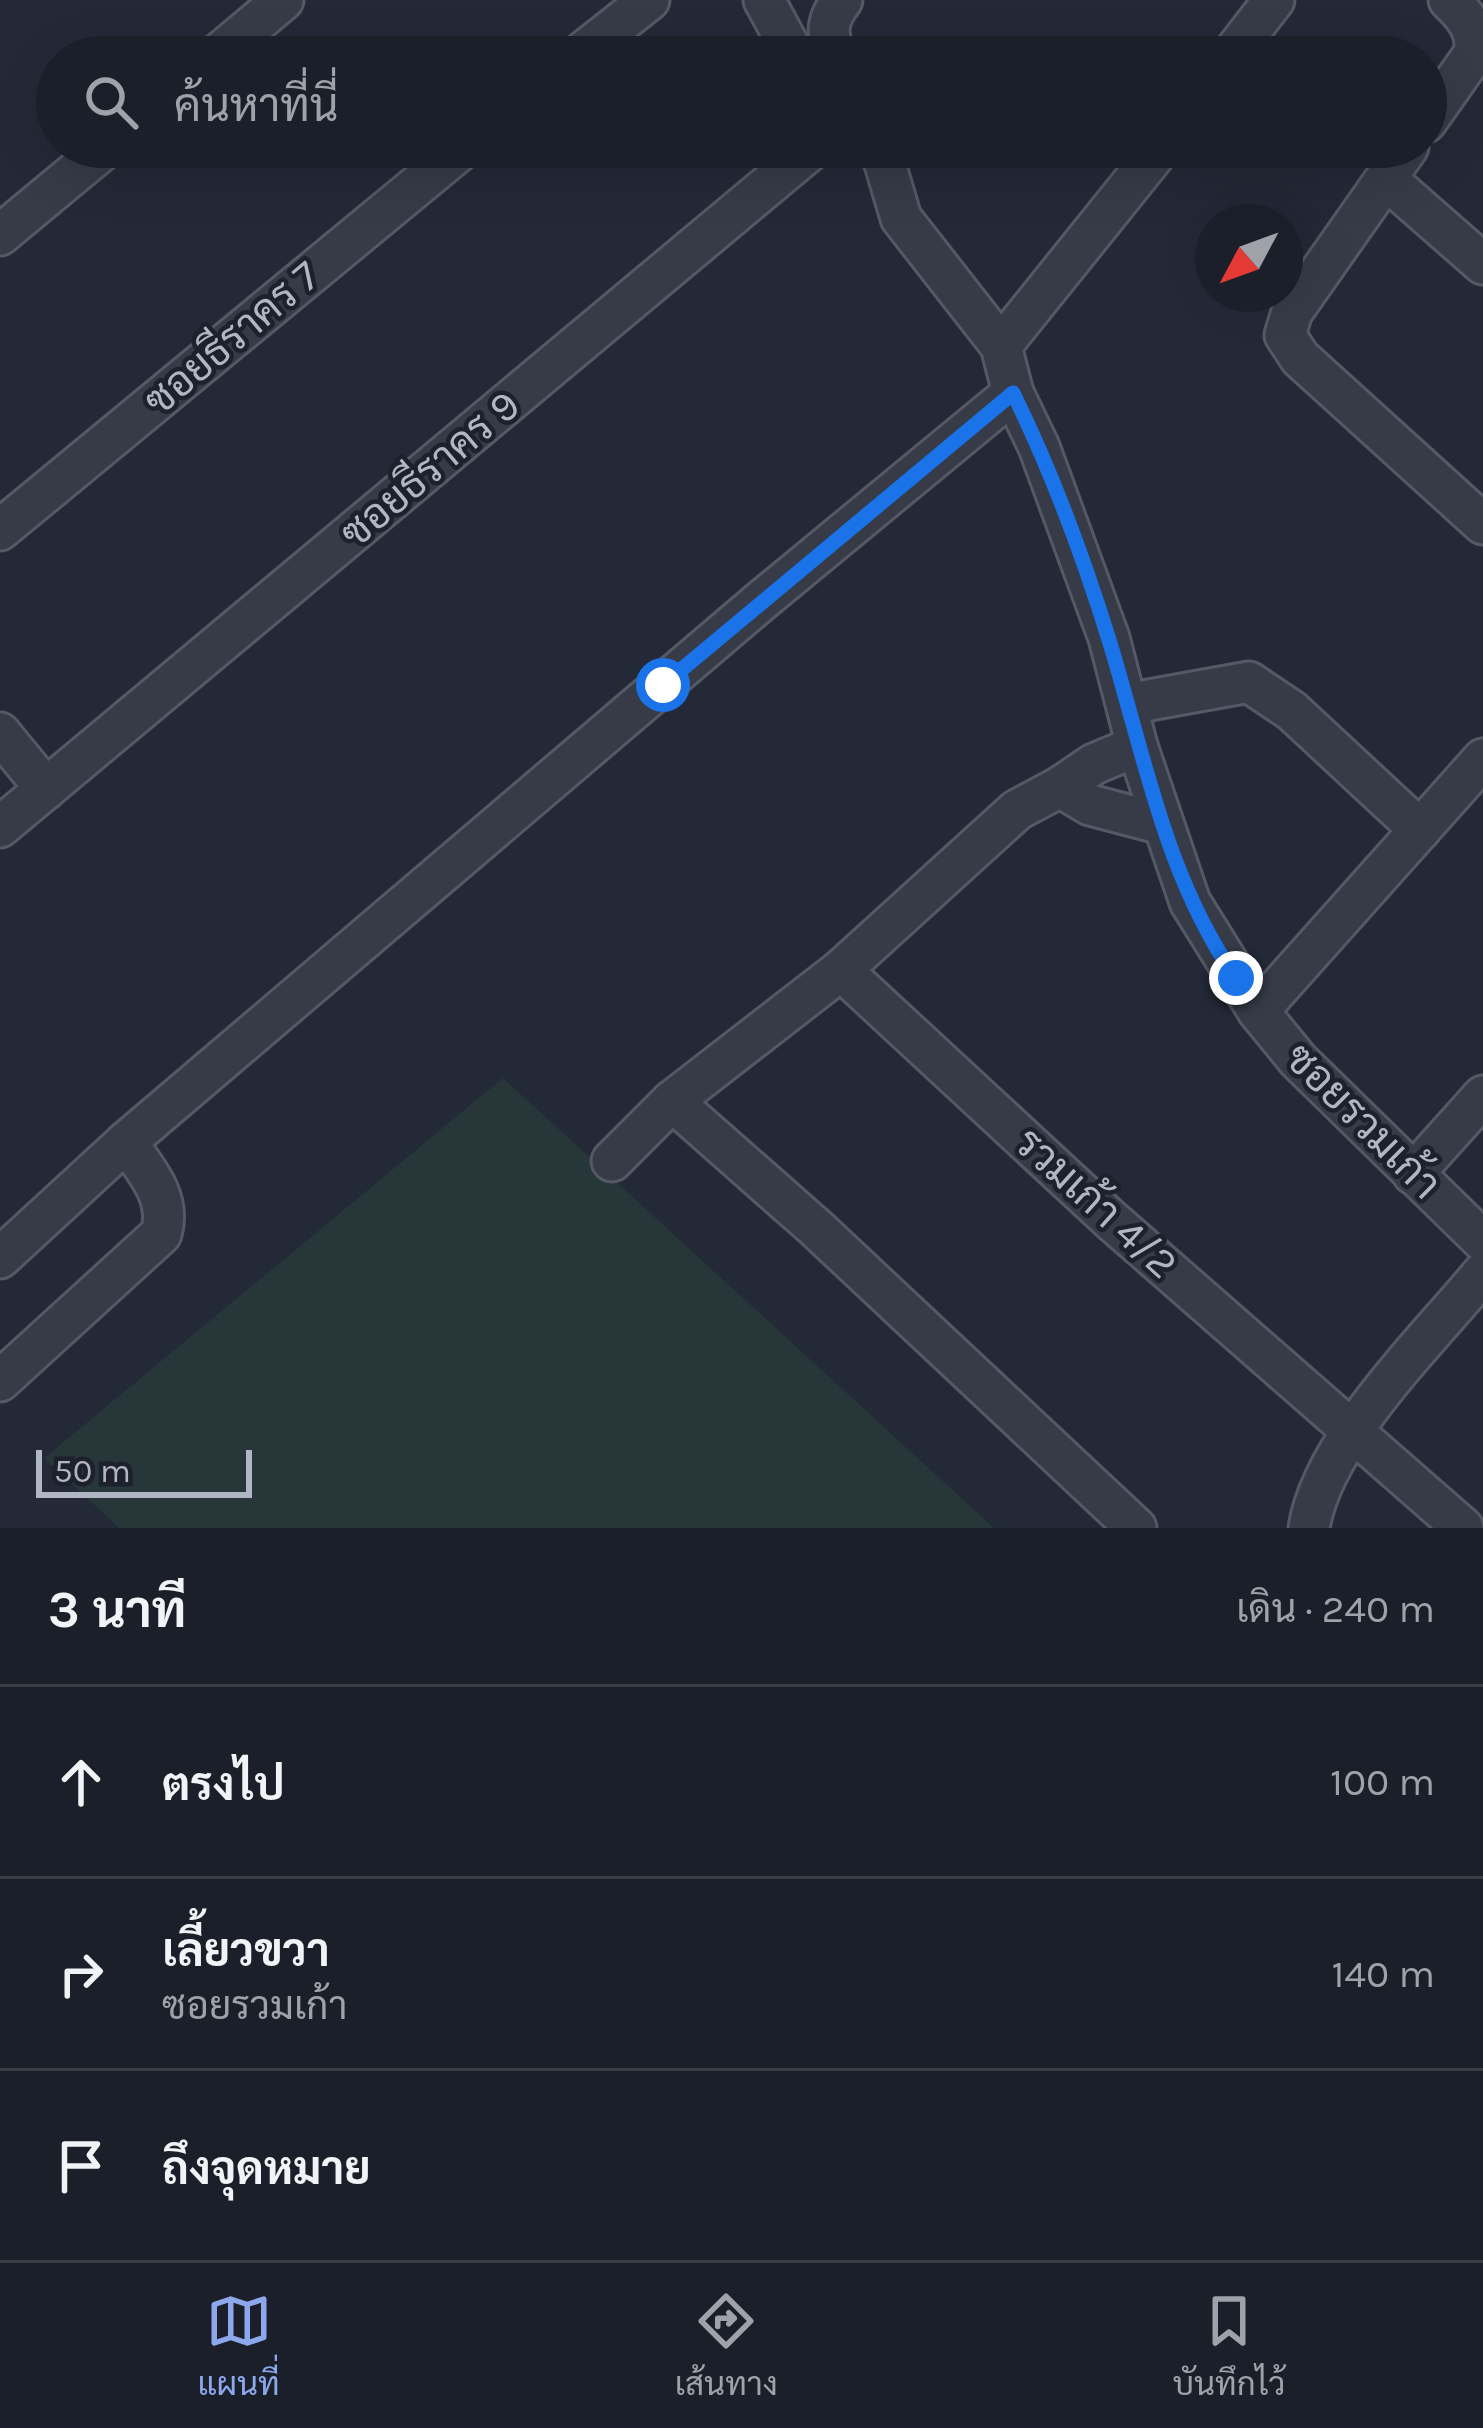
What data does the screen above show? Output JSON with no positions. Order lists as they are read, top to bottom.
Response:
{
  "streets": {
    "street": [
      "ซอยธีราคร 7",
      "ซอยธีราคร 9",
      "ซอยรวมเก้า",
      "รวมเก้า 4/2"
    ]
  },
  "scale_bar": "50 m",
  "north": "bottom left",
  "page": {
    "search": "ค้นหาที่นี่",
    "scale": "50 m",
    "heading": ["3 นาที", "เดิน · 240 m"],
    "list": [
      ["ตรงไป", "100 m"],
      ["เลี้ยวขวา", "ซอยรวมเก้า", "140 m"],
      "ถึงจุดหมาย"
    ],
    "nav": ["แผนที่", "เส้นทาง", "บันทึกไว้"]
  }
}
